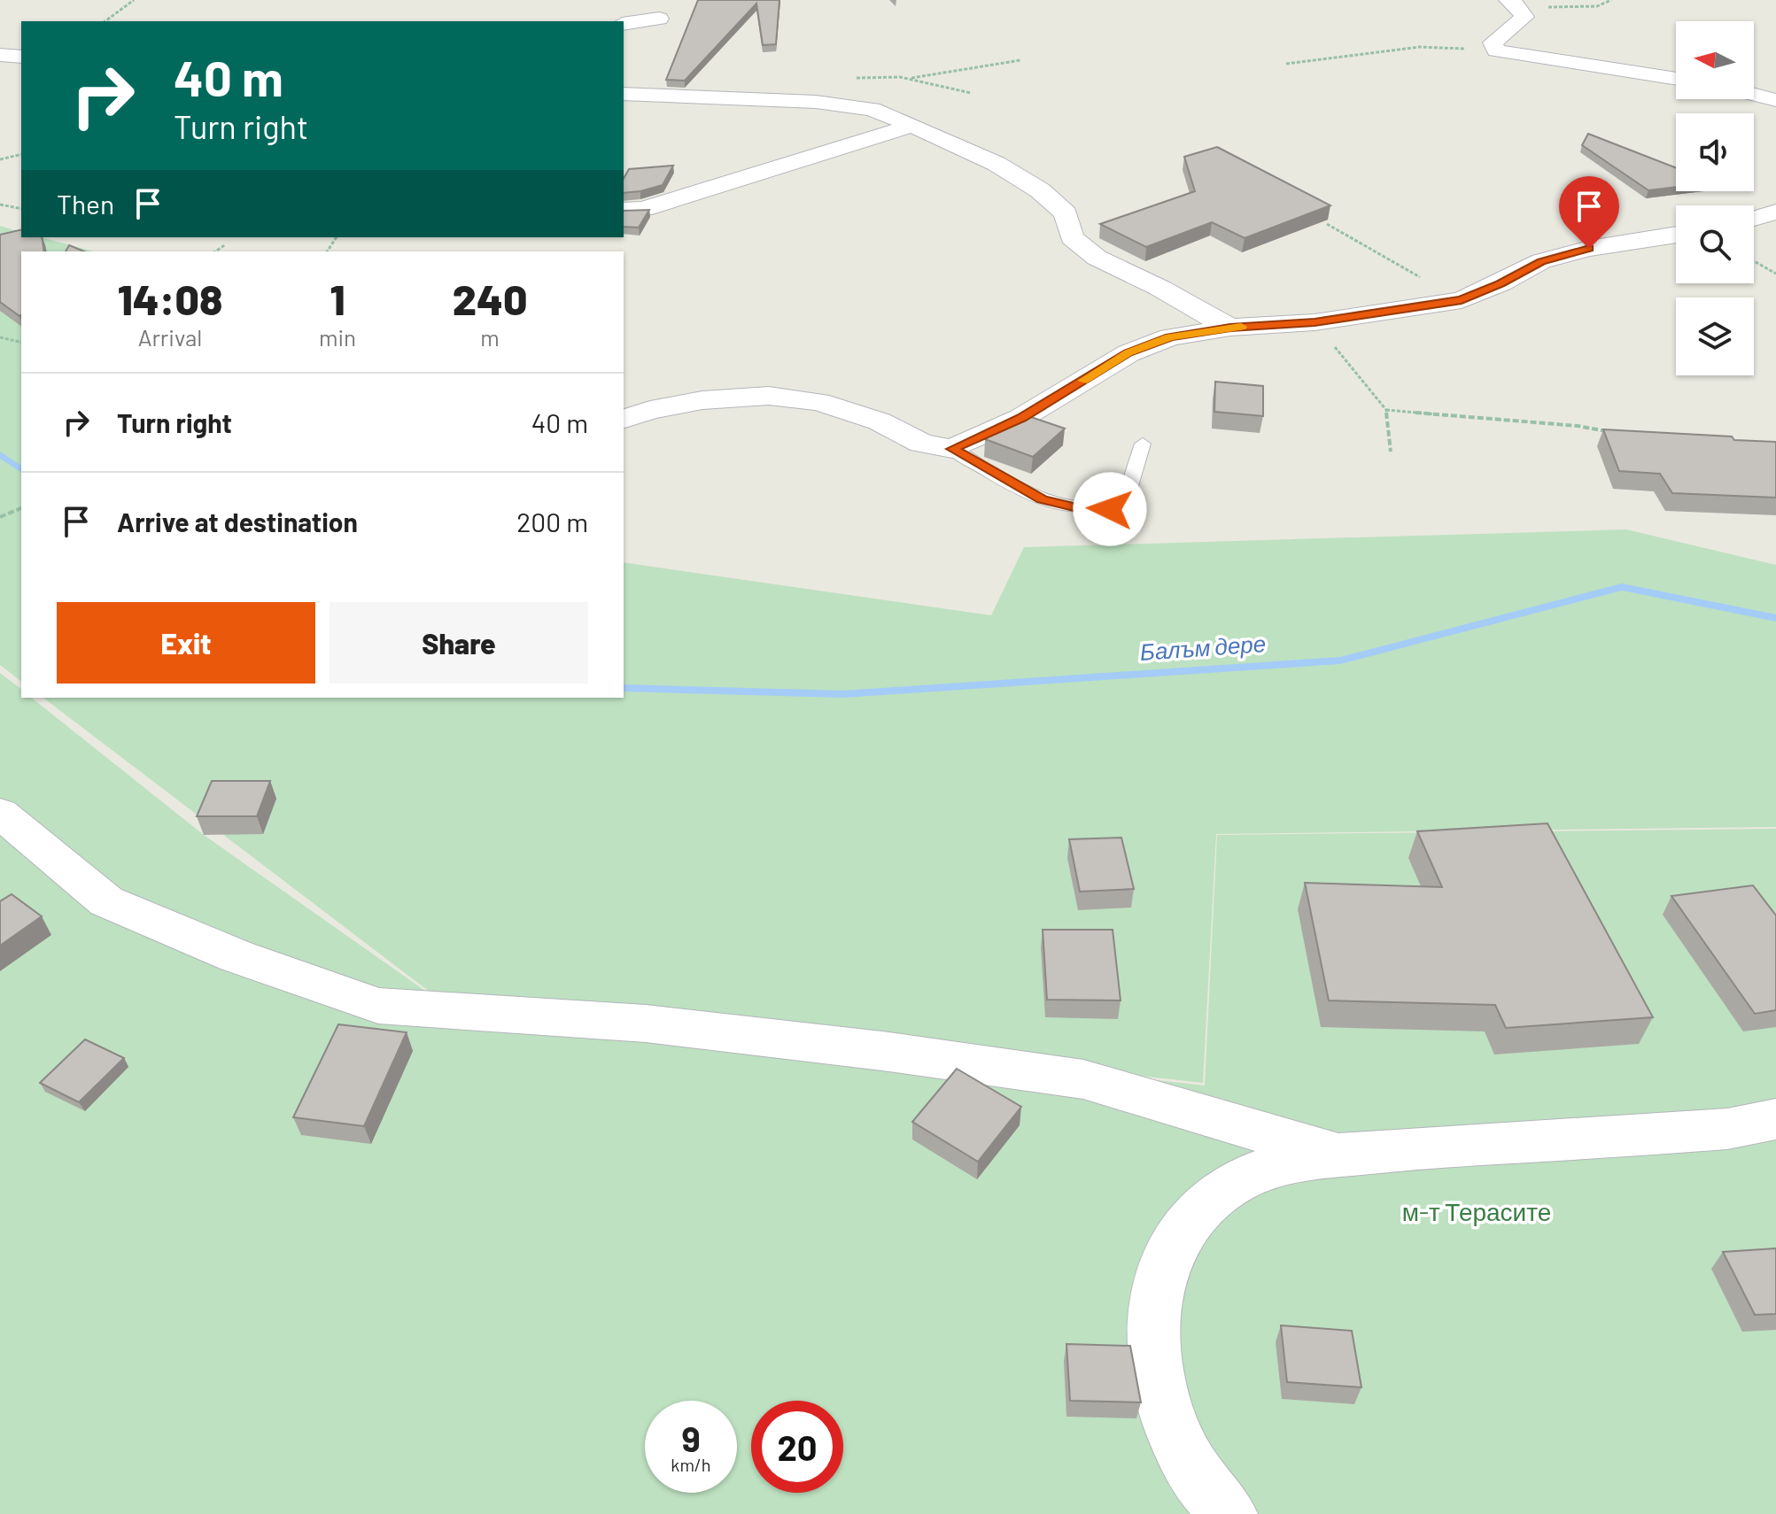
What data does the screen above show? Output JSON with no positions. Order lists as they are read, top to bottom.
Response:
{
  "water": ["Балъм дере"],
  "parks": ["м-т Терасите"],
  "north": "left",
  "page": {
    "turn": ["40 m", "Turn right"],
    "then": "Then",
    "eta": [
      "14:08",
      "Arrival",
      "1",
      "min",
      "240",
      "m"
    ],
    "list": [
      {
        "name": "Turn right",
        "value": "40 m"
      },
      {
        "name": "Arrive at destination",
        "value": "200 m"
      }
    ],
    "buttons": ["Exit", "Share"],
    "speed": "9 km/h",
    "limit": "20"
  }
}
